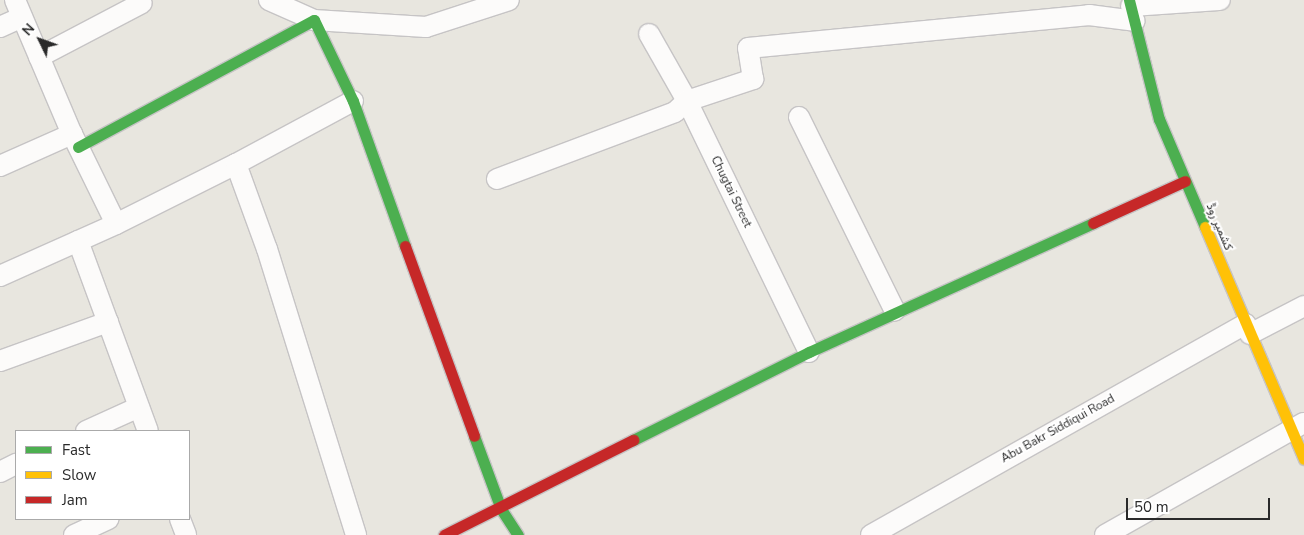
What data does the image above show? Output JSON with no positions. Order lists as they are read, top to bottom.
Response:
{
  "streets": {
    "street": ["Chugtai Street", "کشمیر روڈ", "Abu Bakr Siddiqui Road"]
  },
  "crossings": [
    ["کشمیر روڈ", "Abu Bakr Siddiqui Road"]
  ],
  "legend": ["Fast", "Slow", "Jam"],
  "scale_bar": "50 m",
  "north": "top left"
}
